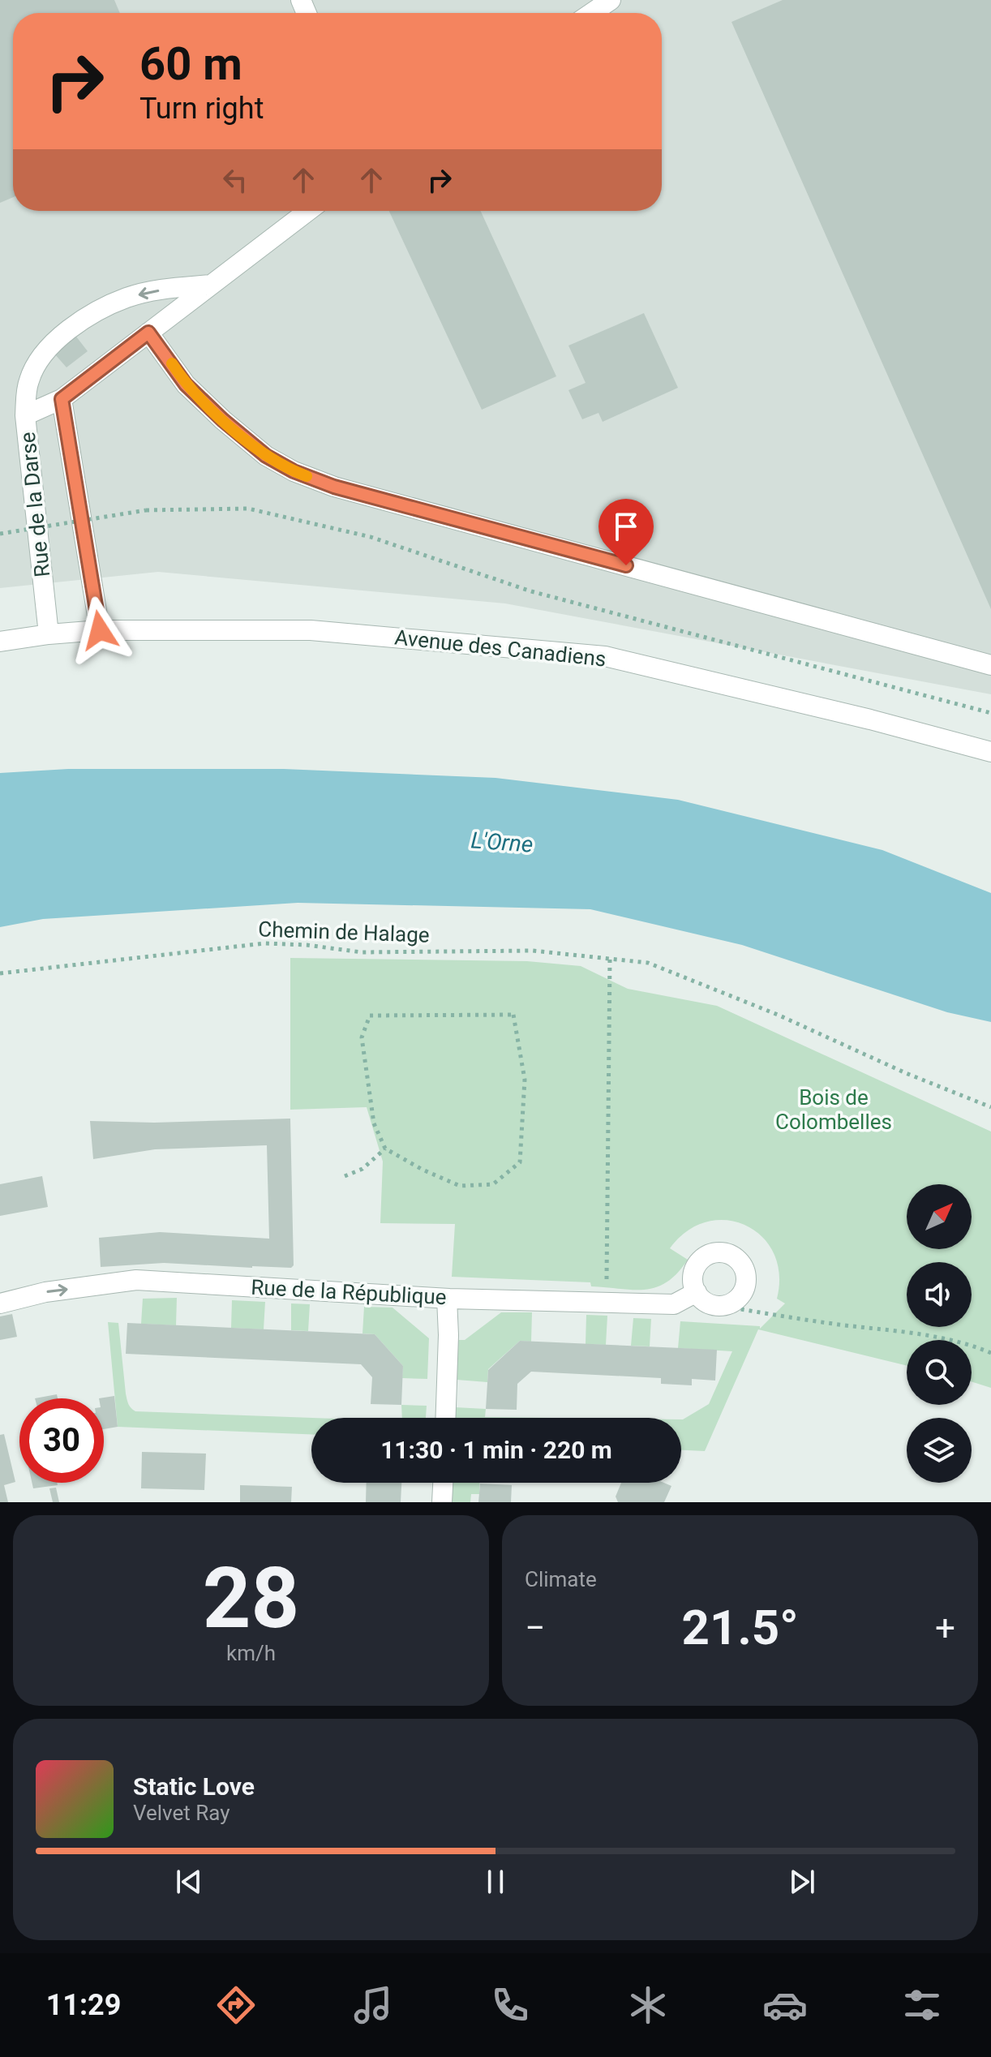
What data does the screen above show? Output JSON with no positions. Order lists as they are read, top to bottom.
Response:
{
  "streets": {
    "street": ["Rue de la Darse", "Avenue des Canadiens", "Rue de la République"],
    "path": ["Chemin de Halage"]
  },
  "crossings": [
    ["Rue de la Darse", "Avenue des Canadiens"]
  ],
  "one_way": ["Rue de la République"],
  "water": ["L'Orne"],
  "parks": ["Bois de Colombelles"],
  "north": "top right",
  "page": {
    "turn": ["60 m", "Turn right"],
    "limit": "30",
    "trip": "11:30 · 1 min · 220 m",
    "tile": [
      ["28", "km/h"],
      "Climate"
    ],
    "heat": ["−", "21.5°", "+"],
    "song": ["Static Love", "Velvet Ray"],
    "tabs": "11:29"
  }
}
